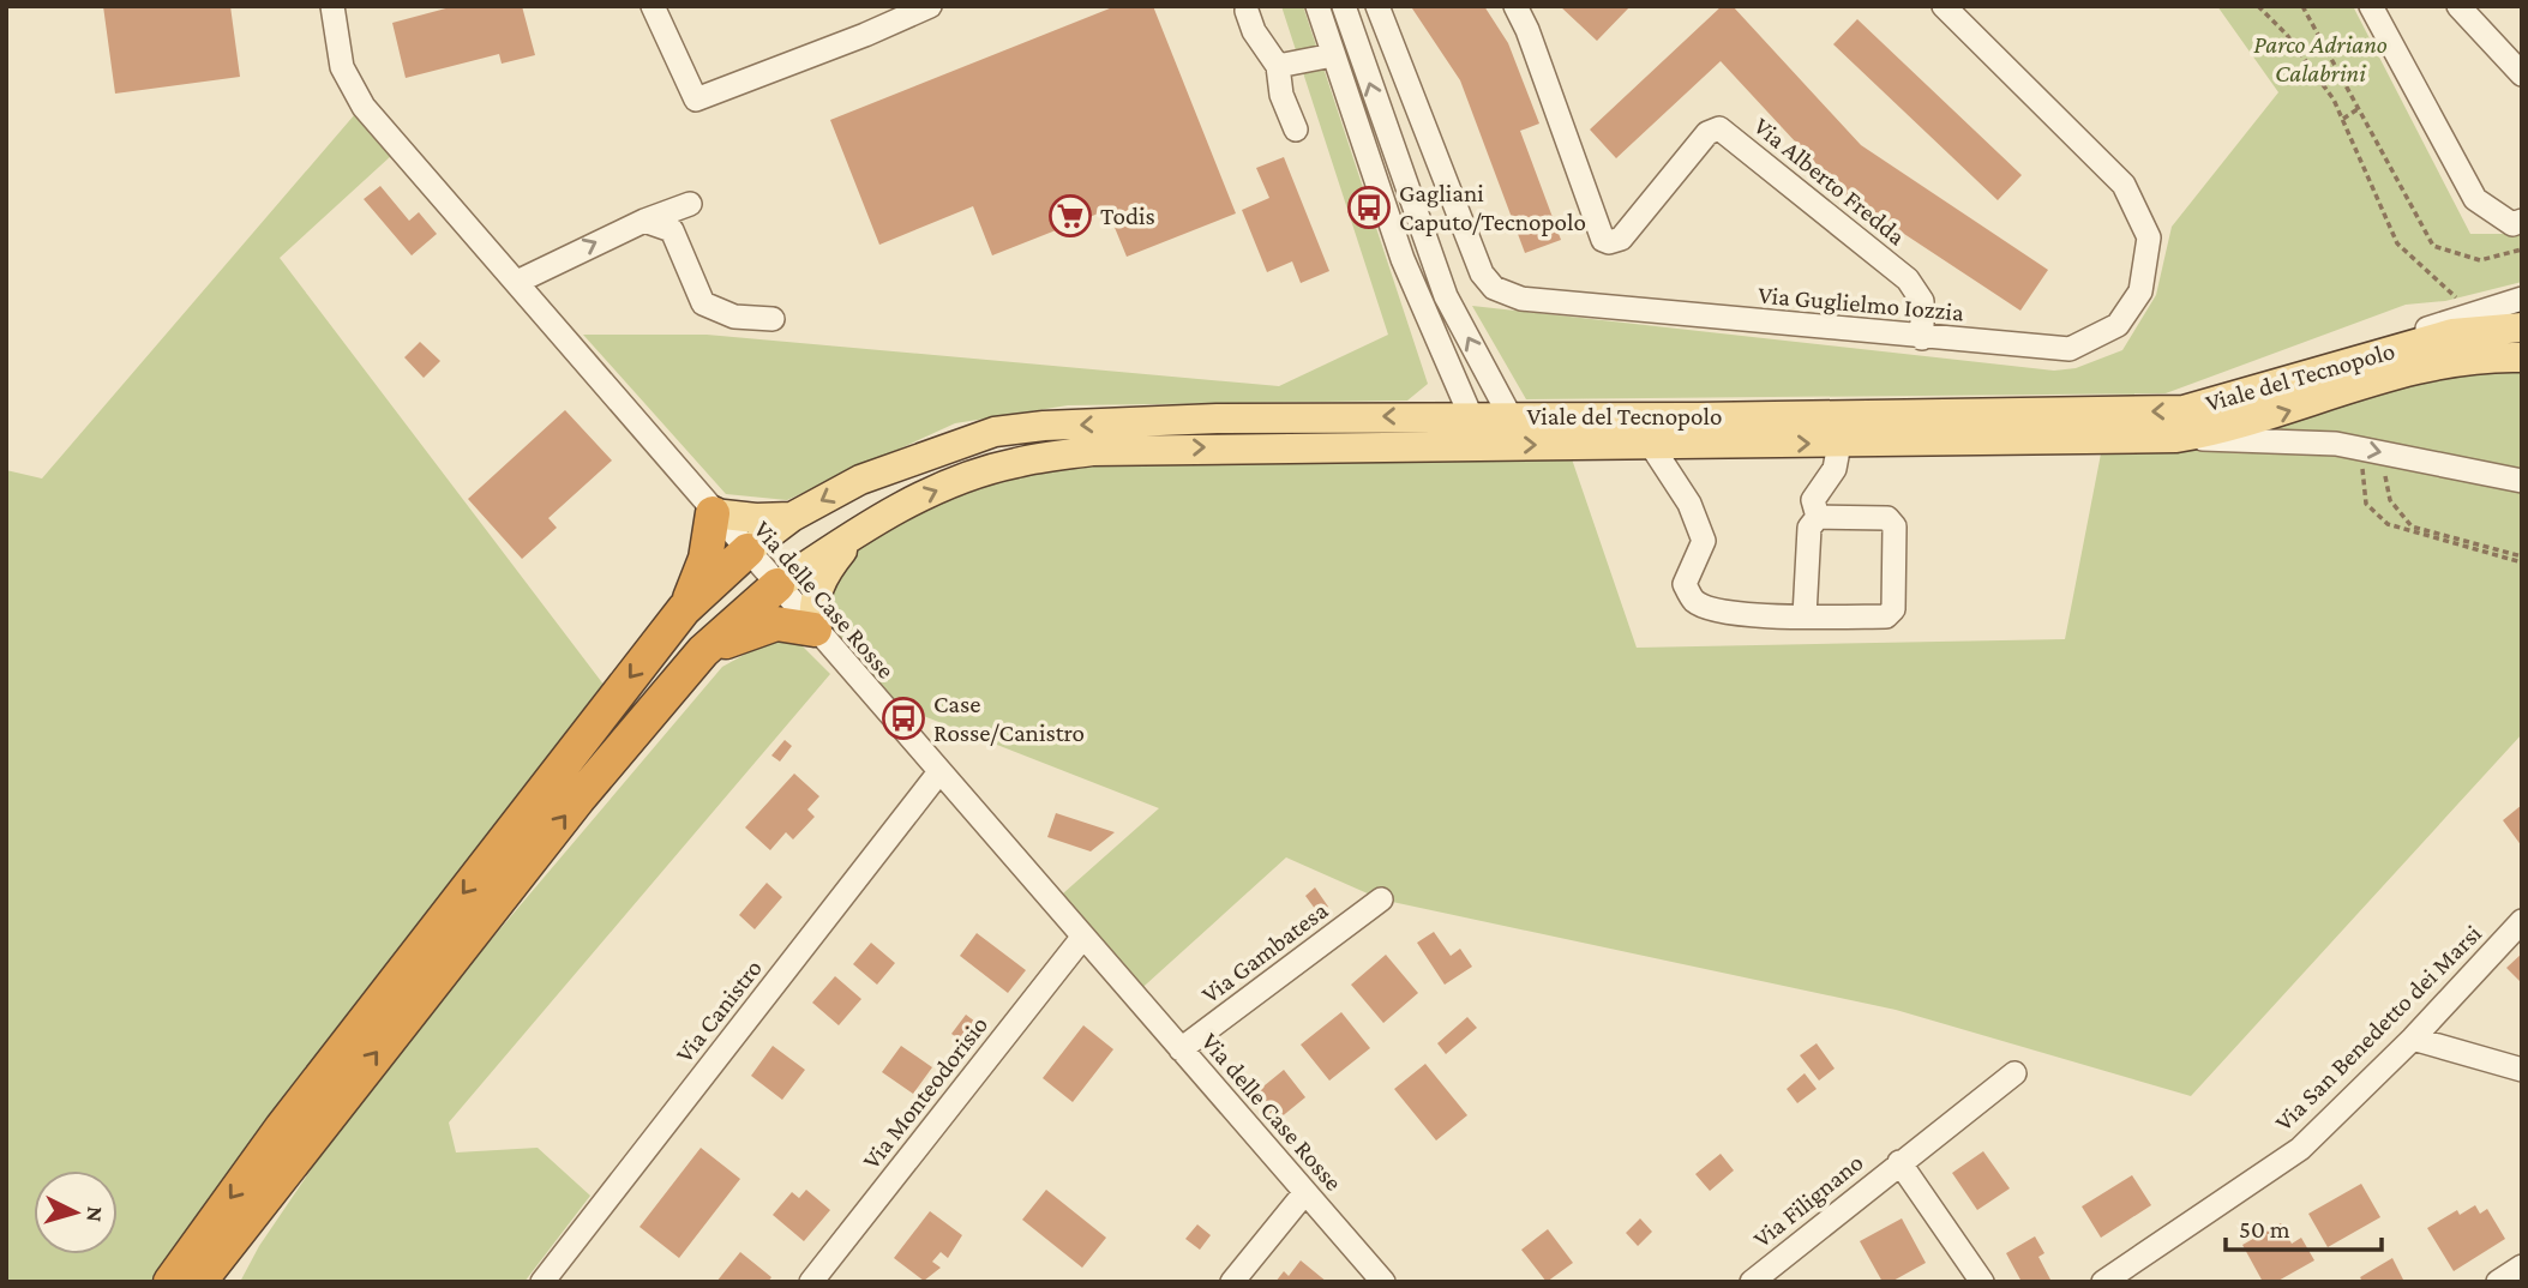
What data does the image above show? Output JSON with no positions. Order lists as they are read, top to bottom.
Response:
{
  "streets": {
    "main road": ["Viale del Tecnopolo"],
    "street": [
      "Via Alberto Fredda",
      "Via Guglielmo Iozzia",
      "Via delle Case Rosse",
      "Via Gambatesa",
      "Via Canistro",
      "Via San Benedetto dei Marsi",
      "Via Monteodorisio",
      "Via Filignano"
    ]
  },
  "crossings": [
    ["Via Alberto Fredda", "Via Guglielmo Iozzia"],
    ["Viale del Tecnopolo", "Via delle Case Rosse"],
    ["Via delle Case Rosse", "Via Gambatesa"],
    ["Via delle Case Rosse", "Via Canistro"],
    ["Via delle Case Rosse", "Via Monteodorisio"]
  ],
  "parks": ["Parco Adriano Calabrini"],
  "places": {
    "bus stop": ["Gagliani Caputo/Tecnopolo", "Case Rosse/Canistro"],
    "supermarket": ["Todis"]
  },
  "scale_bar": "50 m",
  "north": "right"
}
